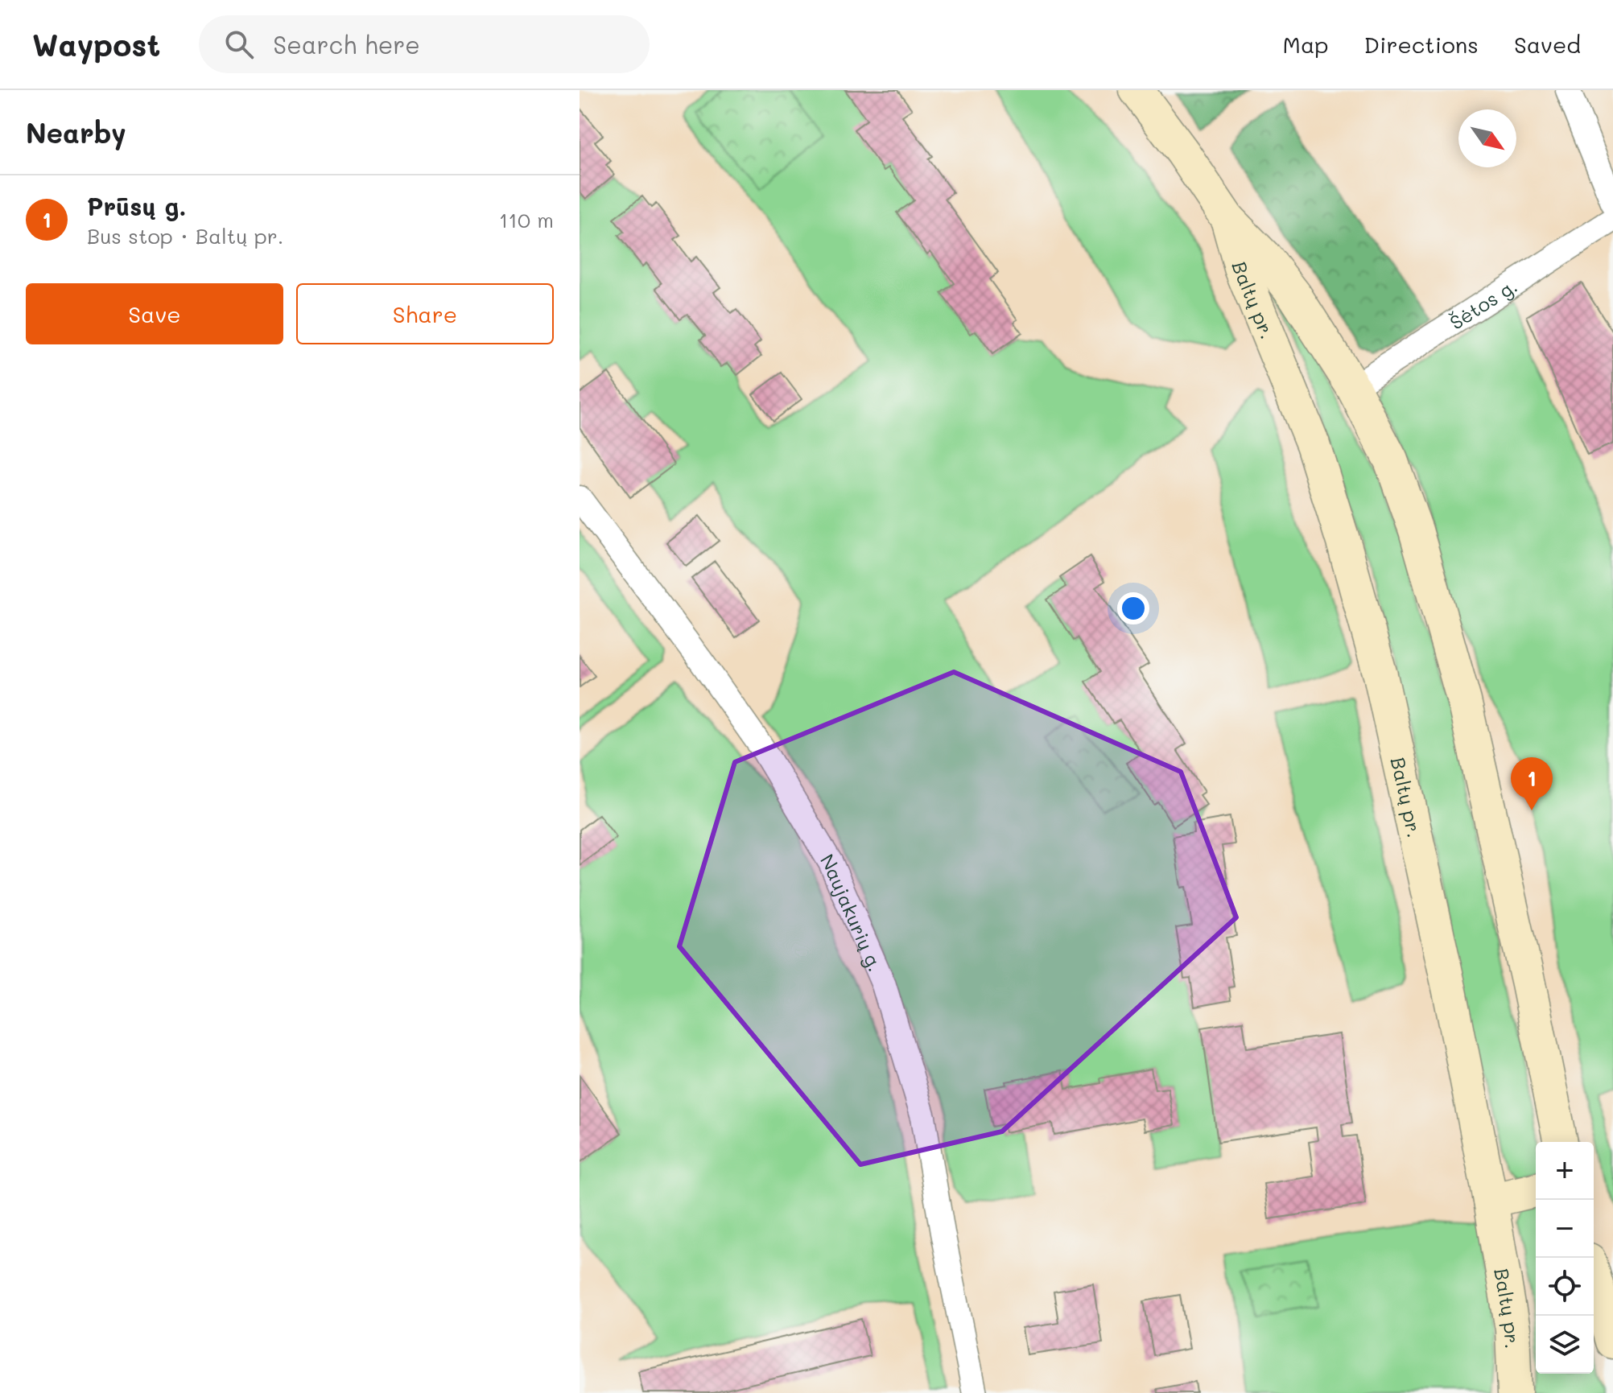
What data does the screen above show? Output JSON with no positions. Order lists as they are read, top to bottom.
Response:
{
  "streets": {
    "street": ["Baltų pr.", "Šėtos g.", "Naujakurių g."]
  },
  "crossings": [
    ["Baltų pr.", "Šėtos g."]
  ],
  "north": "bottom right",
  "page": {
    "header": "Waypost",
    "search": "Search here",
    "nav": ["Map", "Directions", "Saved"],
    "heading": "Nearby",
    "list": [
      {
        "mark": "1",
        "name": "Prūsų g.",
        "note": "Bus stop · Baltų pr.",
        "value": "110 m"
      }
    ],
    "buttons": ["Save", "Share"],
    "pins": "1",
    "map_buttons": ["+", "−"]
  }
}
